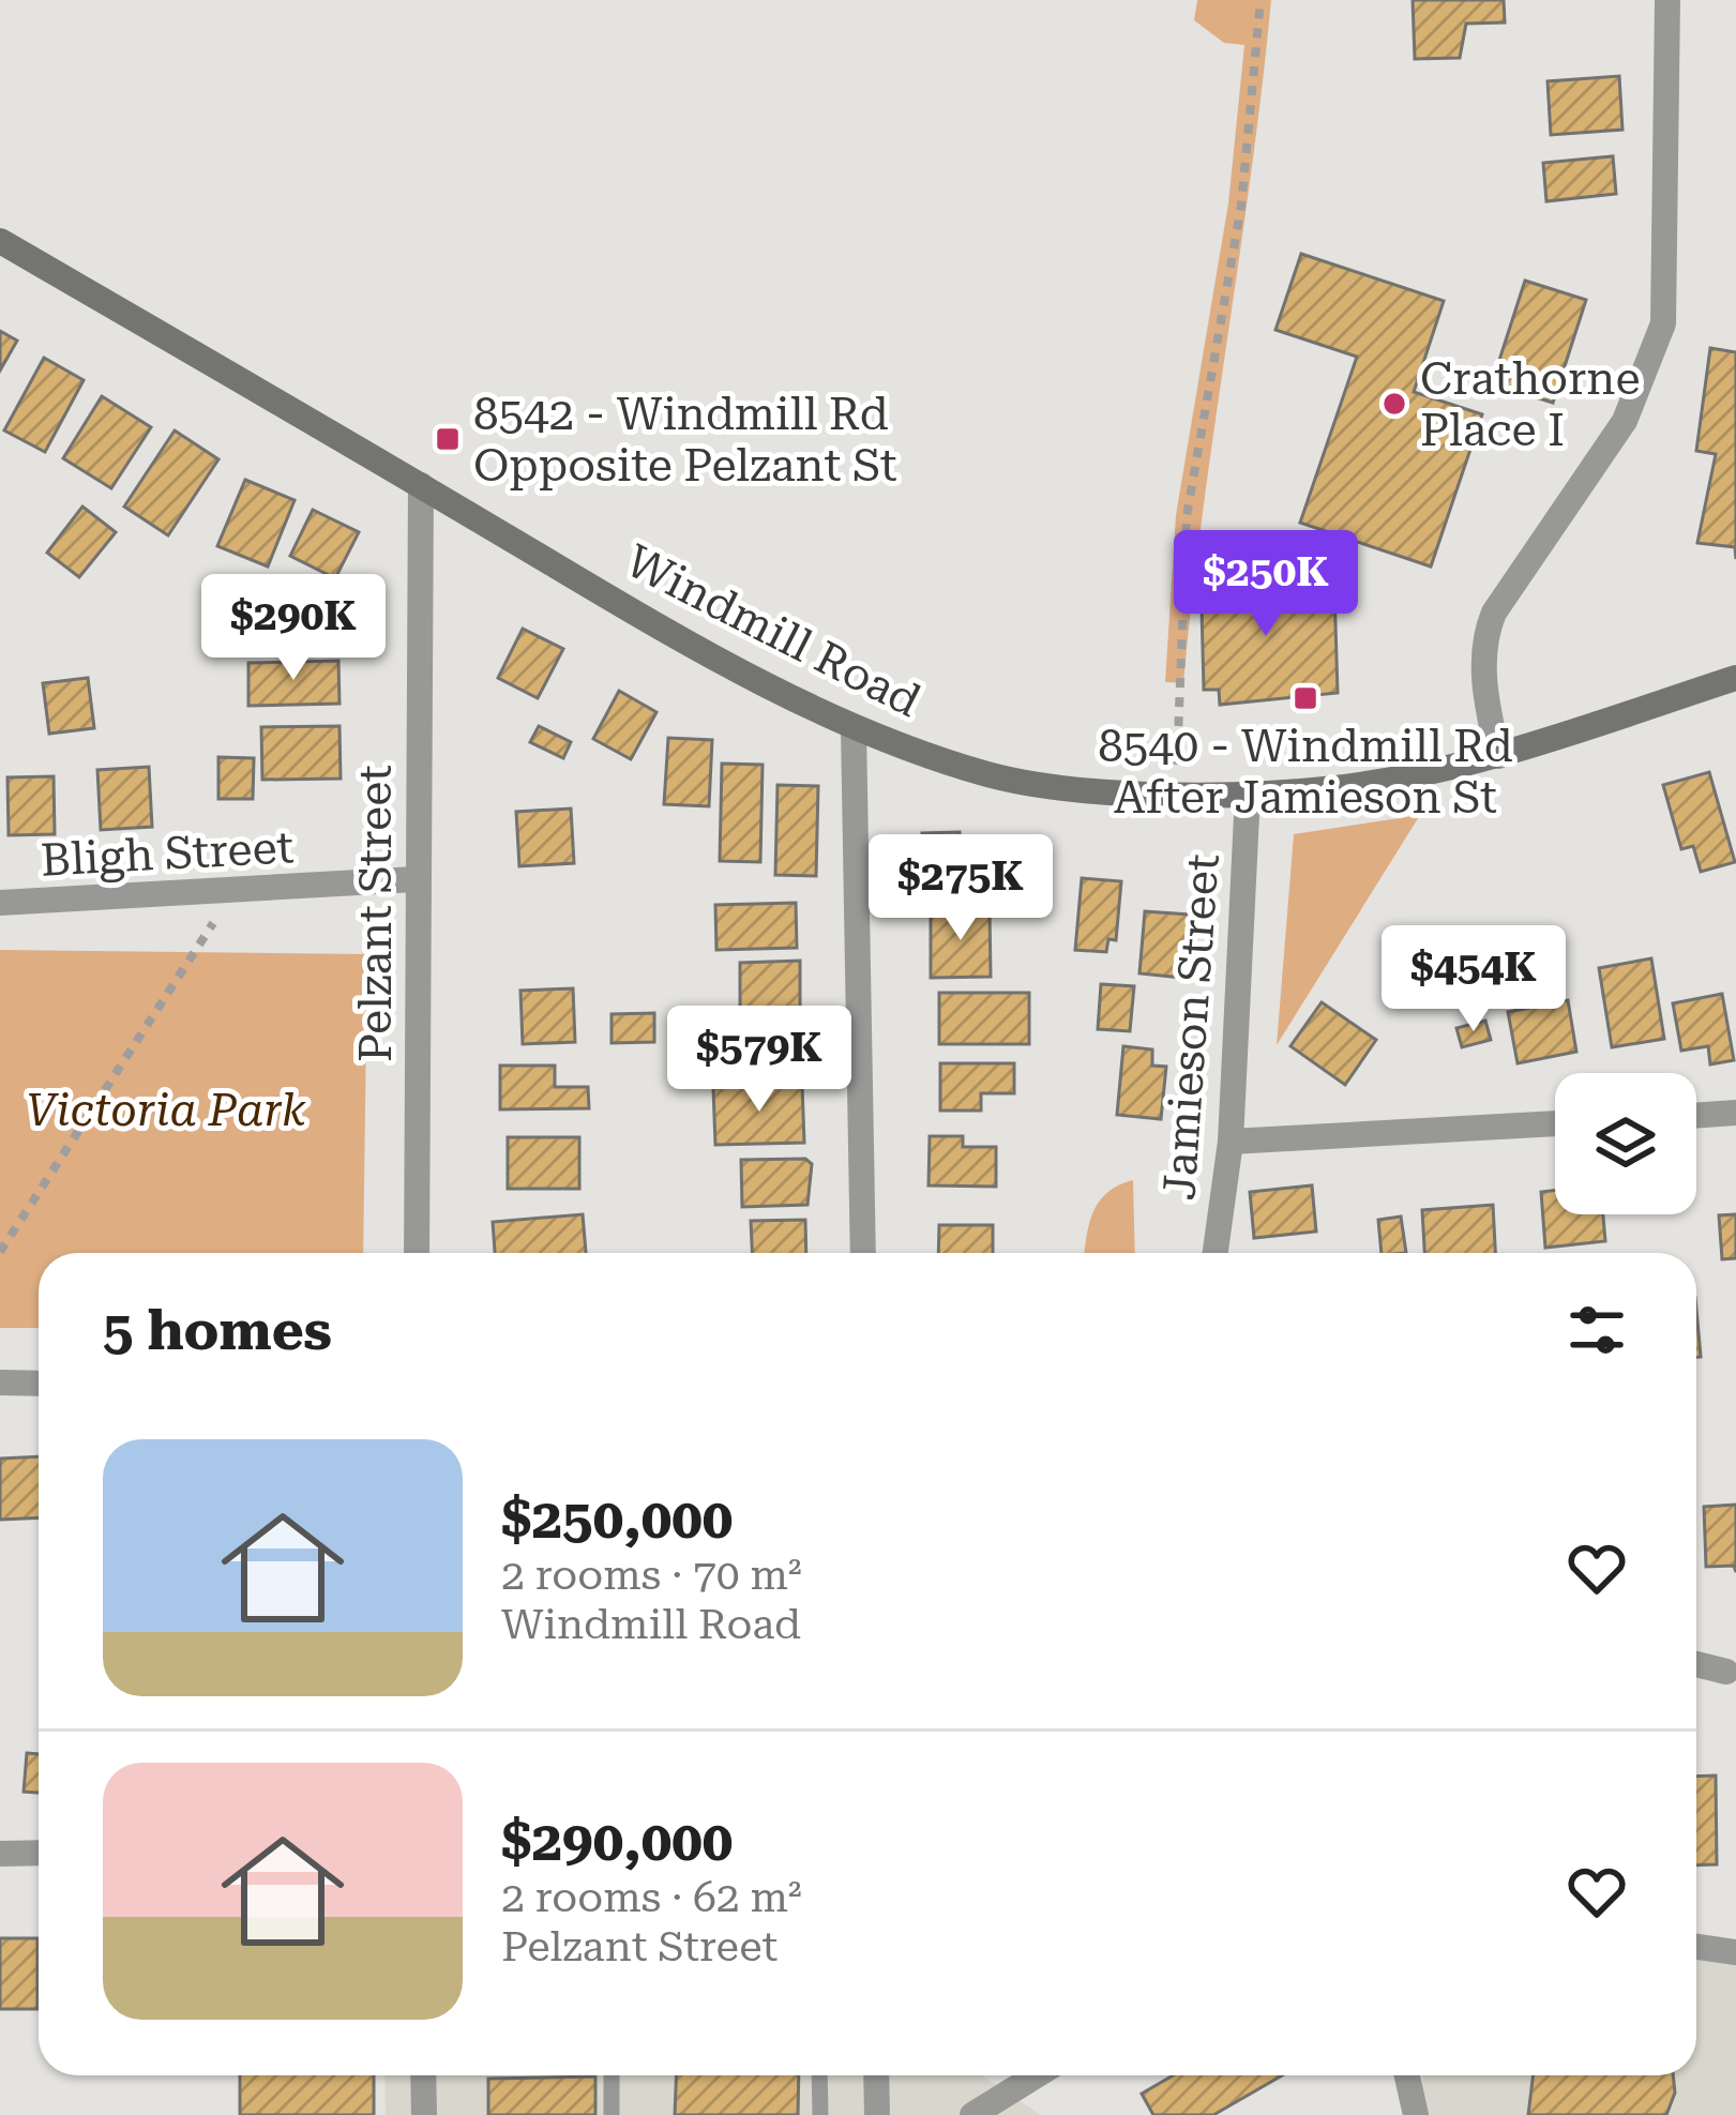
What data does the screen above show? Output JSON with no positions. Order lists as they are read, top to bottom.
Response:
{
  "streets": {
    "main road": ["Windmill Road"],
    "street": ["Bligh Street", "Pelzant Street", "Jamieson Street"]
  },
  "crossings": [
    ["Windmill Road", "Pelzant Street"],
    ["Windmill Road", "Jamieson Street"],
    ["Bligh Street", "Pelzant Street"]
  ],
  "parks": ["Victoria Park"],
  "places": {
    "other": ["Crathorne Place I"],
    "transit": ["8542 - Windmill Rd Opposite Pelzant St", "8540 - Windmill Rd After Jamieson St"]
  },
  "page": {
    "price": [
      "$250K",
      "$290K",
      "$275K",
      "$454K",
      "$579K"
    ],
    "heading": "5 homes",
    "list": [
      {
        "name": "$250,000",
        "note": "2 rooms · 70 m² · Windmill Road"
      },
      {
        "name": "$290,000",
        "note": "2 rooms · 62 m² · Pelzant Street"
      }
    ]
  }
}
